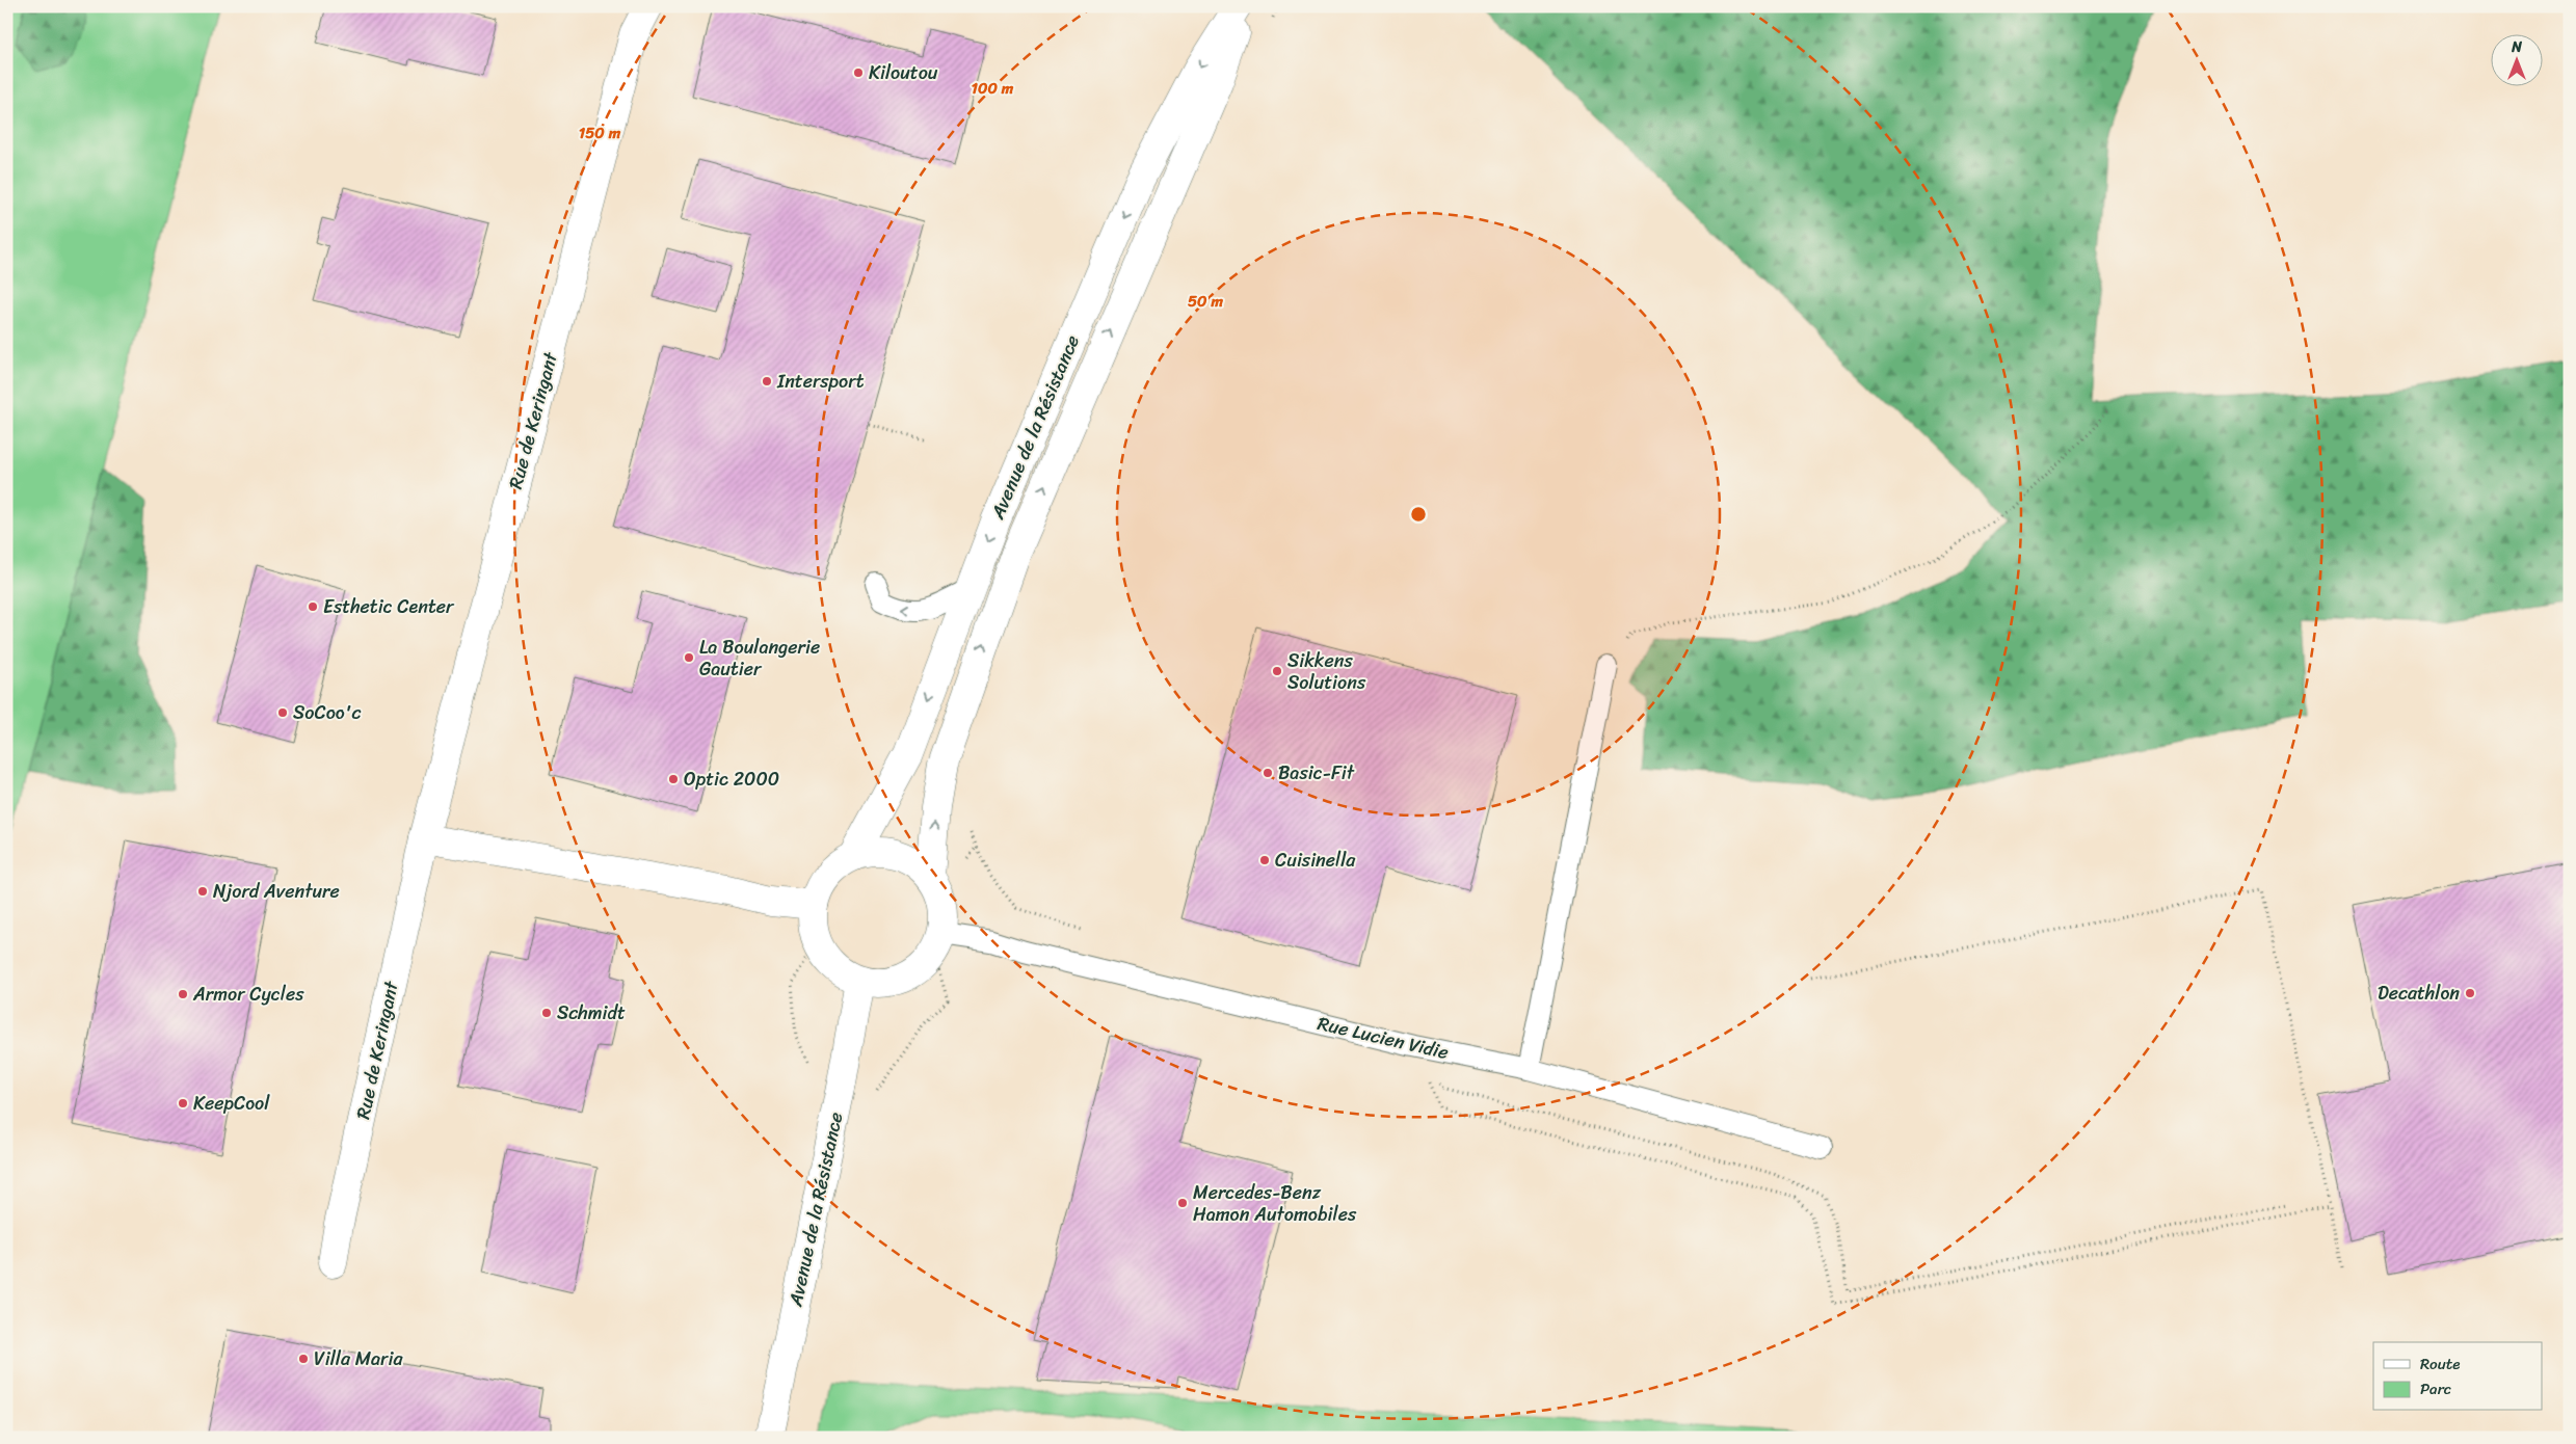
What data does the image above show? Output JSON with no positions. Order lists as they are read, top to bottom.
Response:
{
  "streets": {
    "main road": ["Rue de Keringant", "Avenue de la Résistance"],
    "lane": ["Rue Lucien Vidie"]
  },
  "crossings": [
    ["Avenue de la Résistance", "Rue Lucien Vidie"]
  ],
  "places": [
    "Kiloutou",
    "Intersport",
    "Esthetic Center",
    "La Boulangerie Gautier",
    "Sikkens Solutions",
    "SoCoo'c",
    "Basic-Fit",
    "Optic 2000",
    "Cuisinella",
    "Njord Aventure",
    "Decathlon",
    "Armor Cycles",
    "Schmidt",
    "KeepCool",
    "Mercedes-Benz Hamon Automobiles",
    "Villa Maria"
  ],
  "legend": ["Route", "Parc"],
  "north": "top",
  "rings": ["100 m", "150 m", "50 m"]
}
